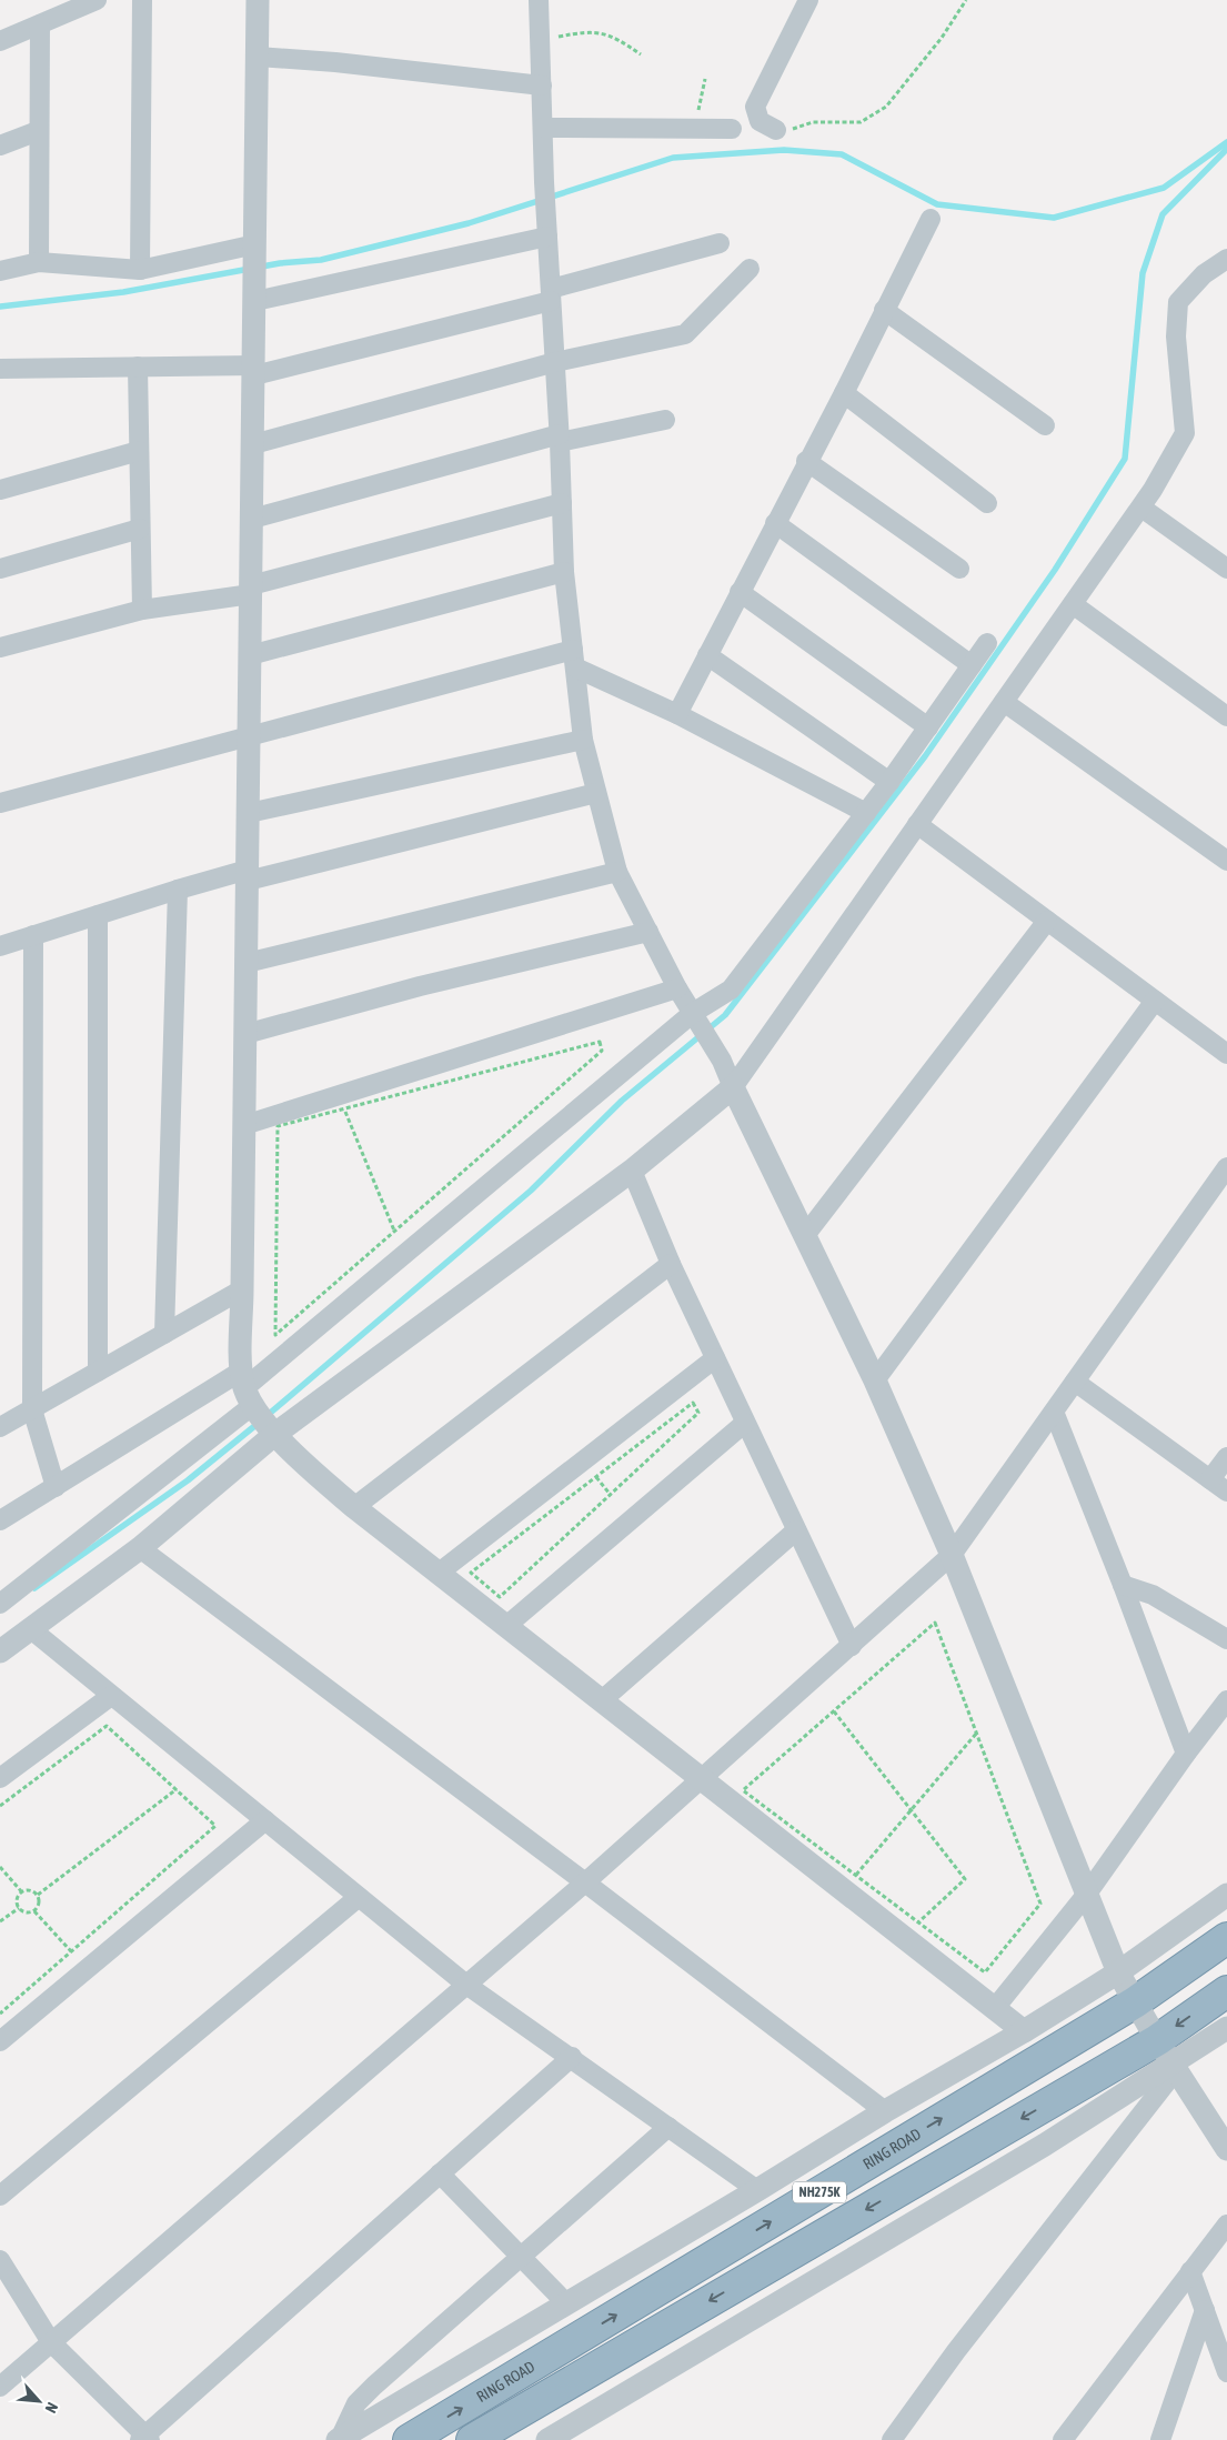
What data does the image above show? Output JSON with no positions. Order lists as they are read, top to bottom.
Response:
{
  "streets": {
    "highway": ["RING ROAD", "NH275K"]
  },
  "north": "bottom right"
}
